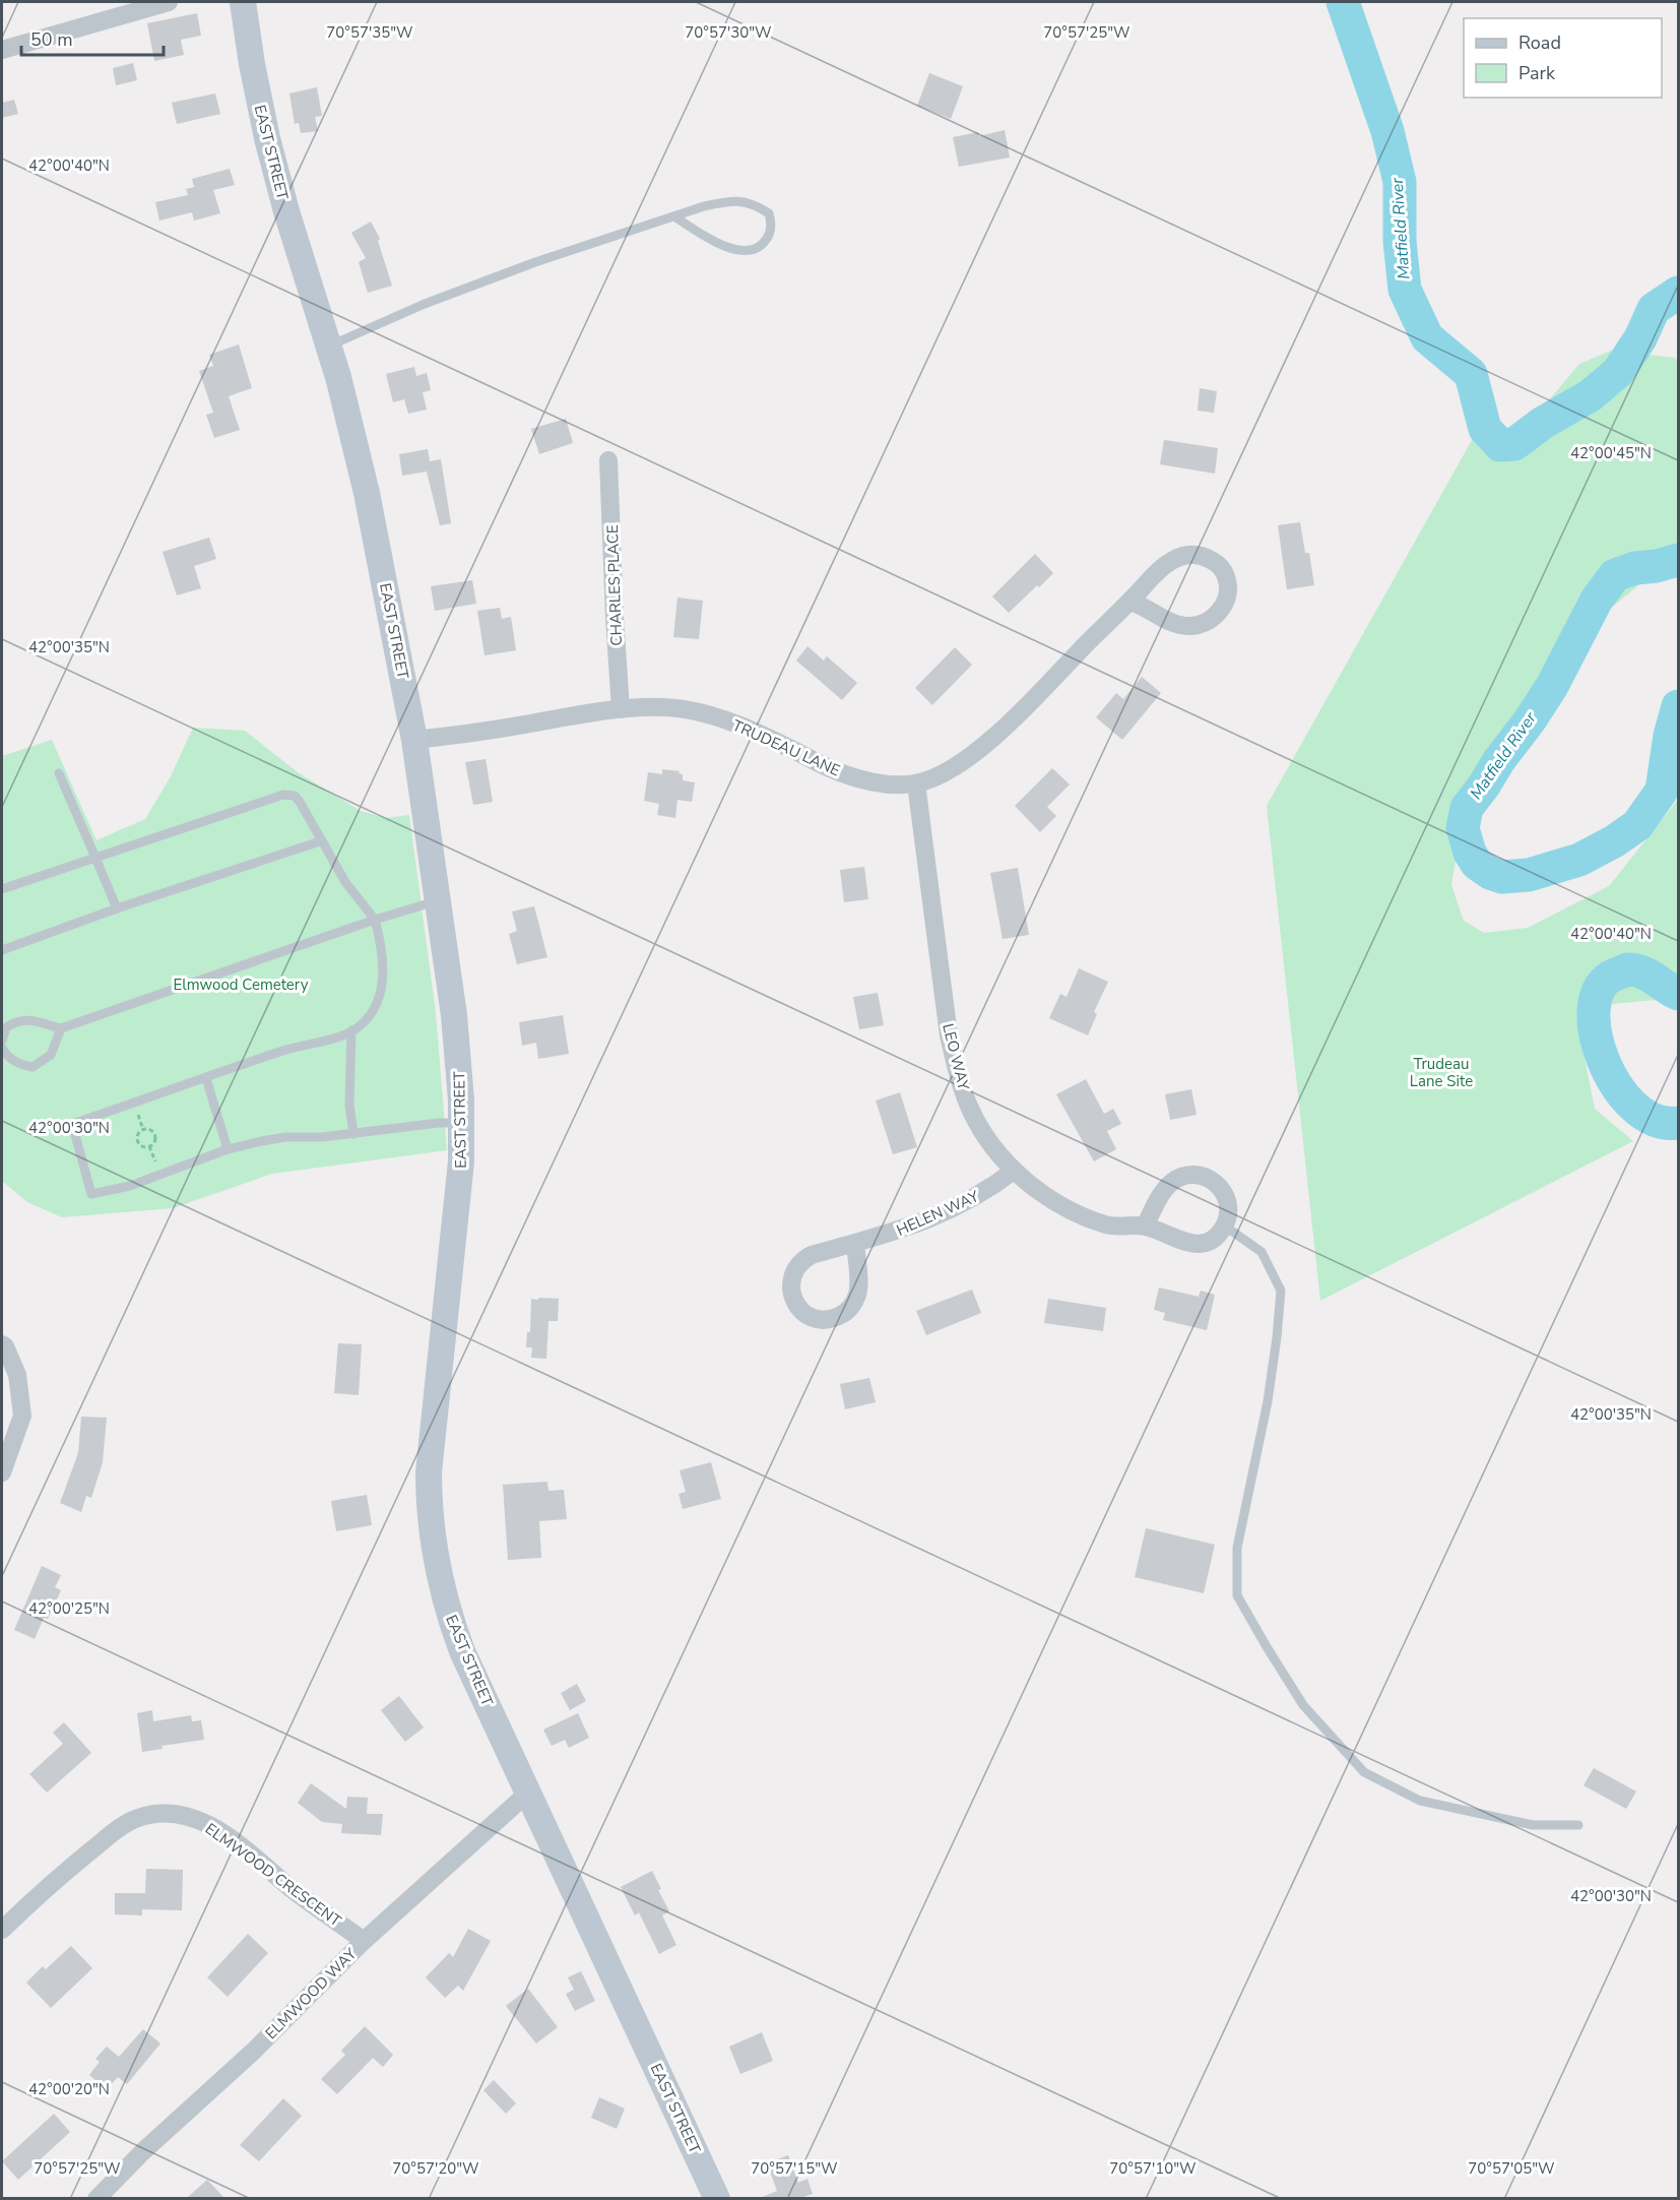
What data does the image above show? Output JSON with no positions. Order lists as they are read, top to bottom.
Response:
{
  "streets": {
    "street": [
      "EAST STREET",
      "CHARLES PLACE",
      "TRUDEAU LANE",
      "LEO WAY",
      "HELEN WAY",
      "ELMWOOD CRESCENT",
      "ELMWOOD WAY"
    ]
  },
  "crossings": [
    ["EAST STREET", "TRUDEAU LANE"],
    ["EAST STREET", "ELMWOOD WAY"],
    ["CHARLES PLACE", "TRUDEAU LANE"],
    ["TRUDEAU LANE", "LEO WAY"],
    ["LEO WAY", "HELEN WAY"],
    ["ELMWOOD CRESCENT", "ELMWOOD WAY"]
  ],
  "water": ["Matfield River"],
  "parks": ["Elmwood Cemetery", "Trudeau Lane Site"],
  "legend": ["Road", "Park"],
  "scale_bar": "50 m",
  "coordinates": [
    "70°57'35\"W",
    "70°57'30\"W",
    "70°57'25\"W",
    "42°00'40\"N",
    "42°00'45\"N",
    "42°00'35\"N",
    "42°00'30\"N",
    "42°00'25\"N",
    "42°00'20\"N",
    "70°57'20\"W",
    "70°57'15\"W",
    "70°57'10\"W",
    "70°57'05\"W"
  ]
}
